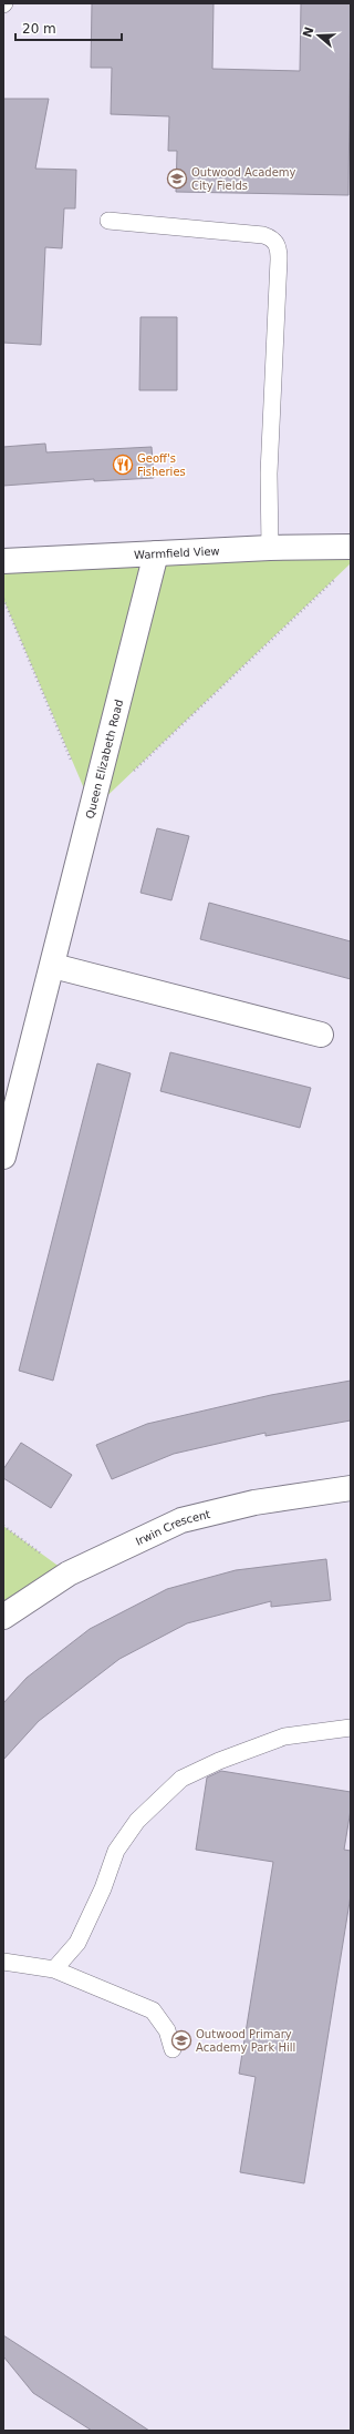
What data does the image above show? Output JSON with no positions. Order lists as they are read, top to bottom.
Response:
{
  "streets": {
    "street": ["Warmfield View", "Queen Elizabeth Road", "Irwin Crescent"]
  },
  "crossings": [
    ["Warmfield View", "Queen Elizabeth Road"]
  ],
  "places": {
    "school or university": ["Outwood Academy City Fields", "Outwood Primary Academy Park Hill"],
    "restaurant": ["Geoff's Fisheries"]
  },
  "scale_bar": "20 m",
  "north": "left"
}
